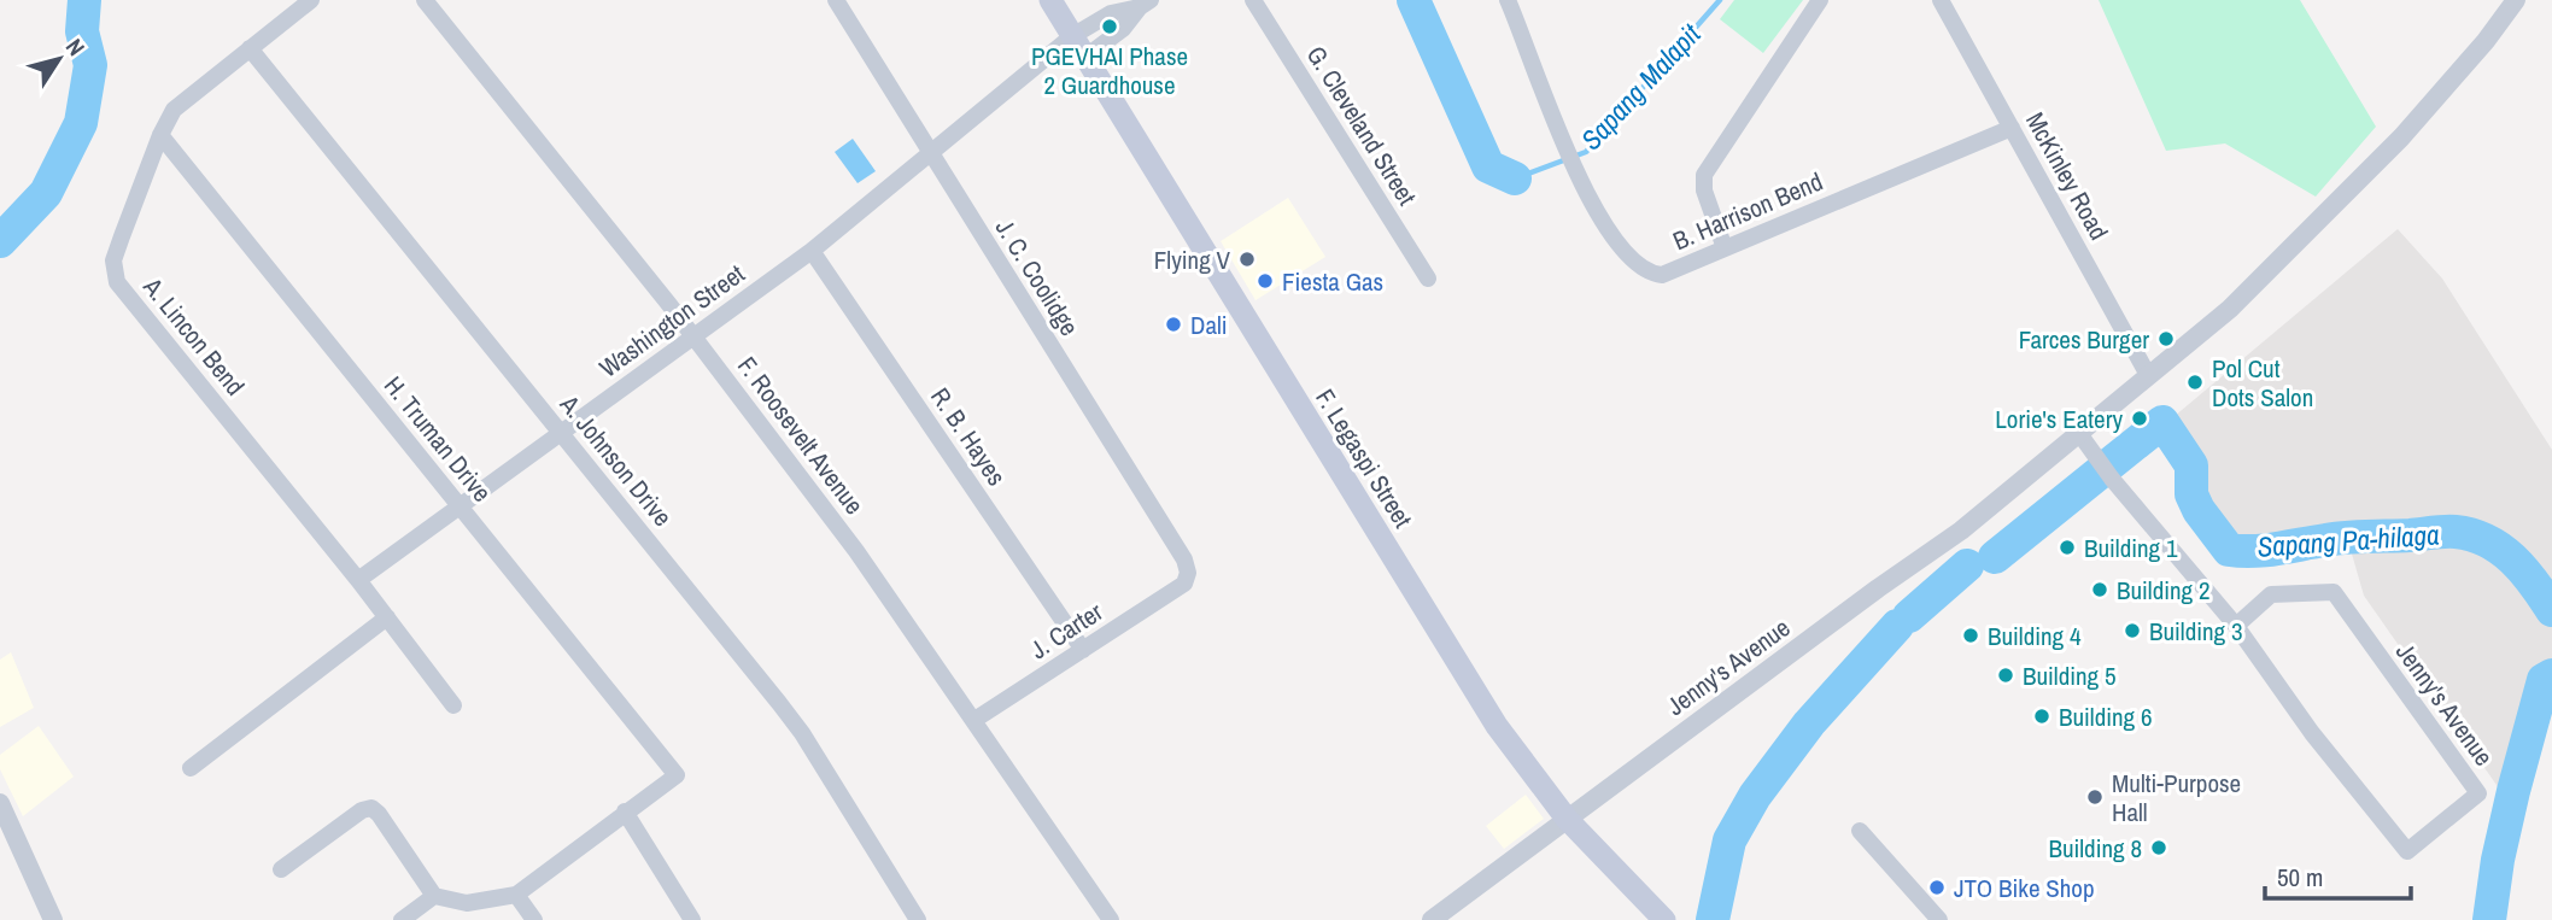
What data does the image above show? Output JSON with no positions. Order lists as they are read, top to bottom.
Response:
{
  "streets": {
    "main road": ["F. Legaspi Street"],
    "street": [
      "G. Cleveland Street",
      "McKinley Road",
      "B. Harrison Bend",
      "J. C. Coolidge",
      "Washington Street",
      "A. Lincon Bend",
      "F. Roosevelt Avenue",
      "R. B. Hayes",
      "H. Truman Drive",
      "A. Johnson Drive",
      "J. Carter",
      "Jenny's Avenue"
    ]
  },
  "crossings": [
    ["McKinley Road", "B. Harrison Bend"],
    ["McKinley Road", "Jenny's Avenue"],
    ["J. C. Coolidge", "Washington Street"],
    ["J. C. Coolidge", "J. Carter"],
    ["Washington Street", "A. Lincon Bend"],
    ["Washington Street", "F. Roosevelt Avenue"],
    ["Washington Street", "R. B. Hayes"],
    ["Washington Street", "H. Truman Drive"],
    ["Washington Street", "F. Legaspi Street"],
    ["Washington Street", "A. Johnson Drive"],
    ["A. Lincon Bend", "H. Truman Drive"],
    ["A. Lincon Bend", "A. Johnson Drive"],
    ["F. Roosevelt Avenue", "J. Carter"],
    ["R. B. Hayes", "J. Carter"],
    ["F. Legaspi Street", "Jenny's Avenue"]
  ],
  "water": ["Sapang Malapit", "Sapang Pa-hilaga"],
  "places": [
    "PGEVHAI Phase 2 Guardhouse",
    "Flying V",
    "Fiesta Gas",
    "Dali",
    "Farces Burger",
    "Pol Cut Dots Salon",
    "Lorie's Eatery",
    "Building 1",
    "Building 2",
    "Building 3",
    "Building 4",
    "Building 5",
    "Building 6",
    "Multi-Purpose Hall",
    "Building 8",
    "JTO Bike Shop"
  ],
  "scale_bar": "50 m",
  "north": "top right"
}
